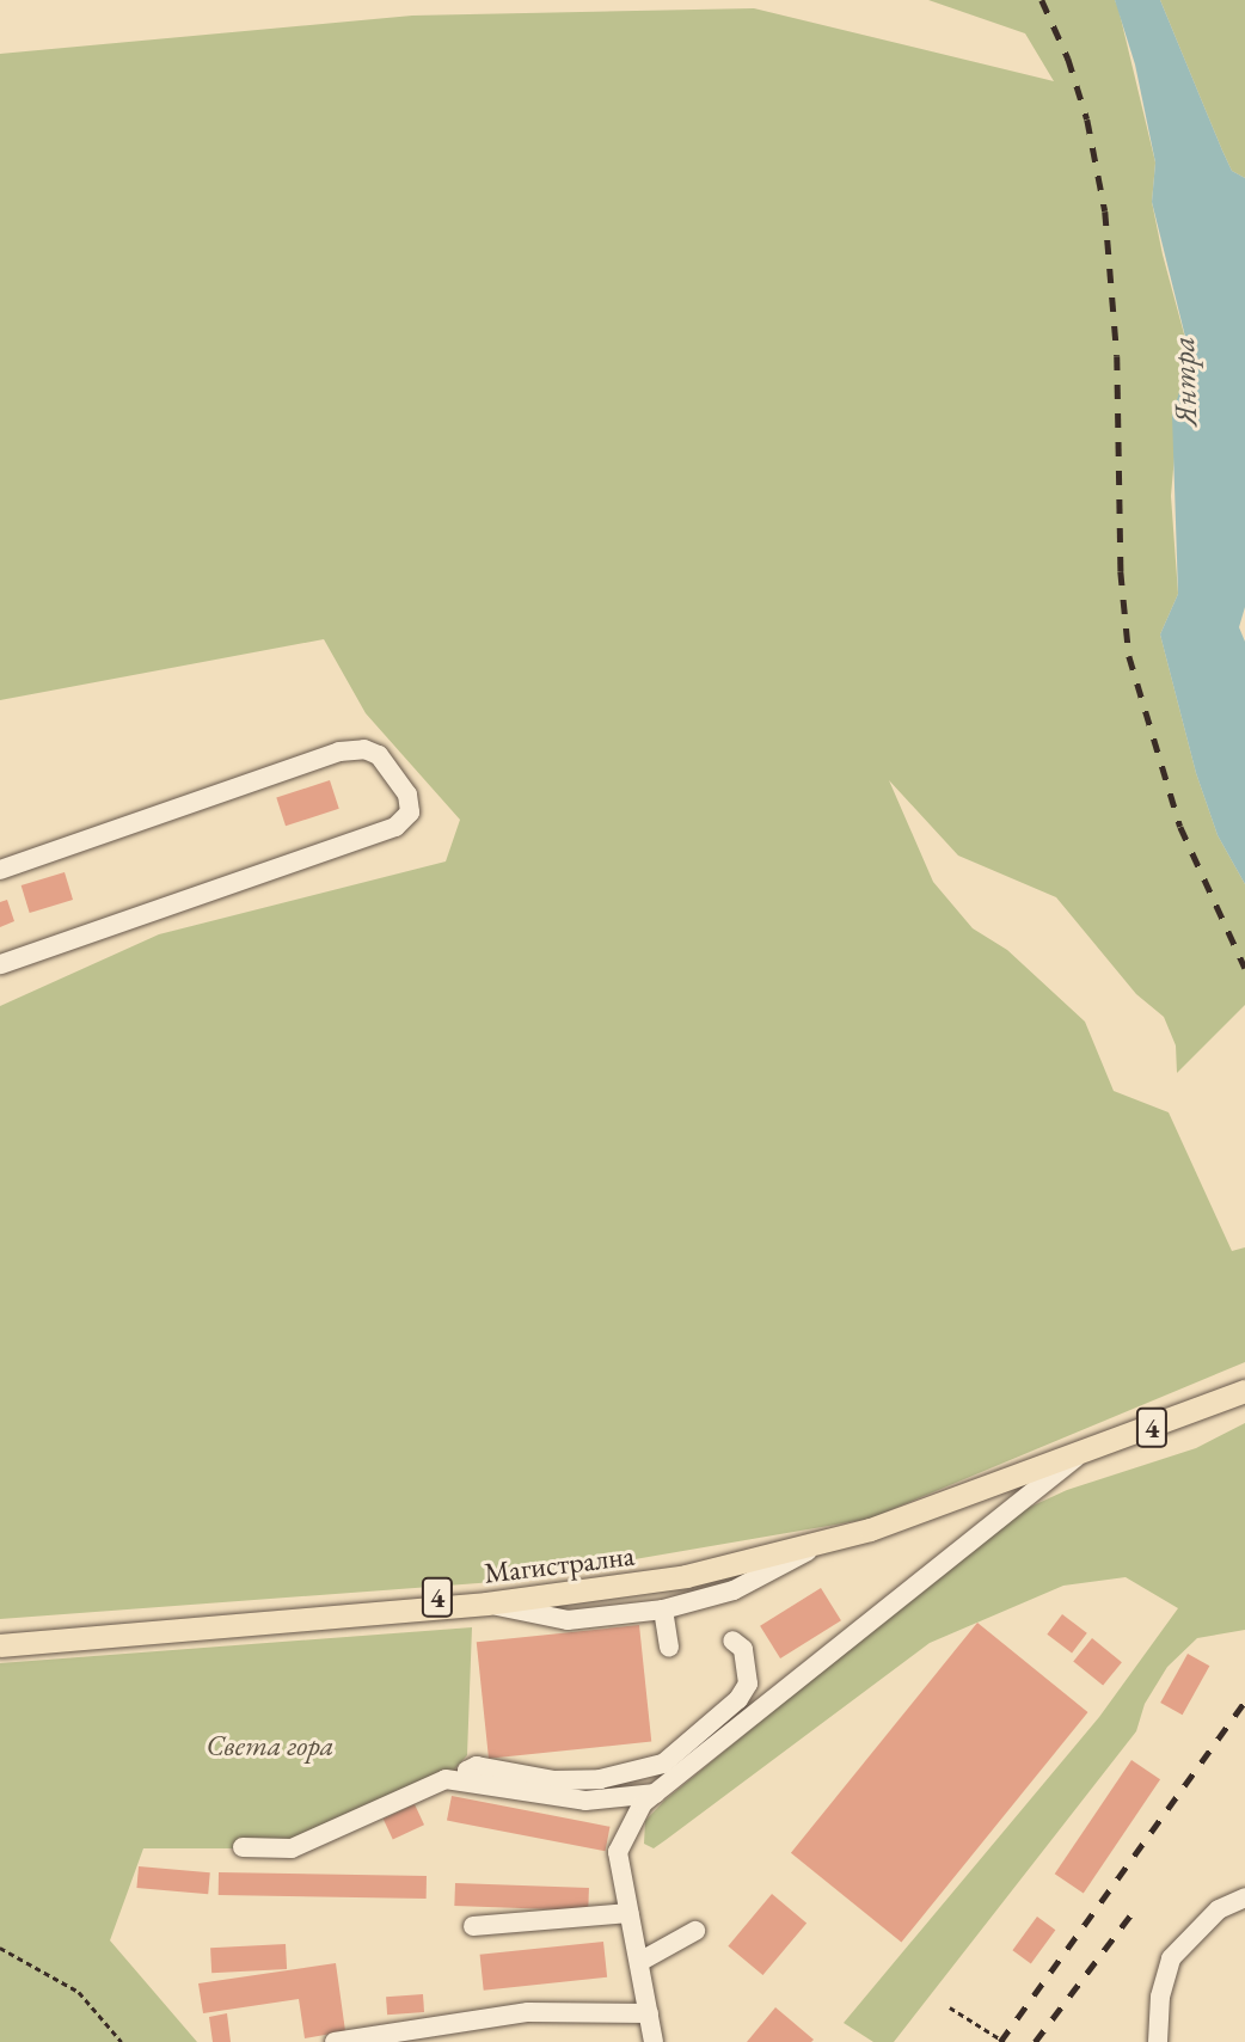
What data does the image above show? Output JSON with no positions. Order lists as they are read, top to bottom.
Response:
{
  "streets": {
    "main road": ["4", "Магистрална"]
  },
  "water": ["Янтра"],
  "parks": ["Света гора"]
}
